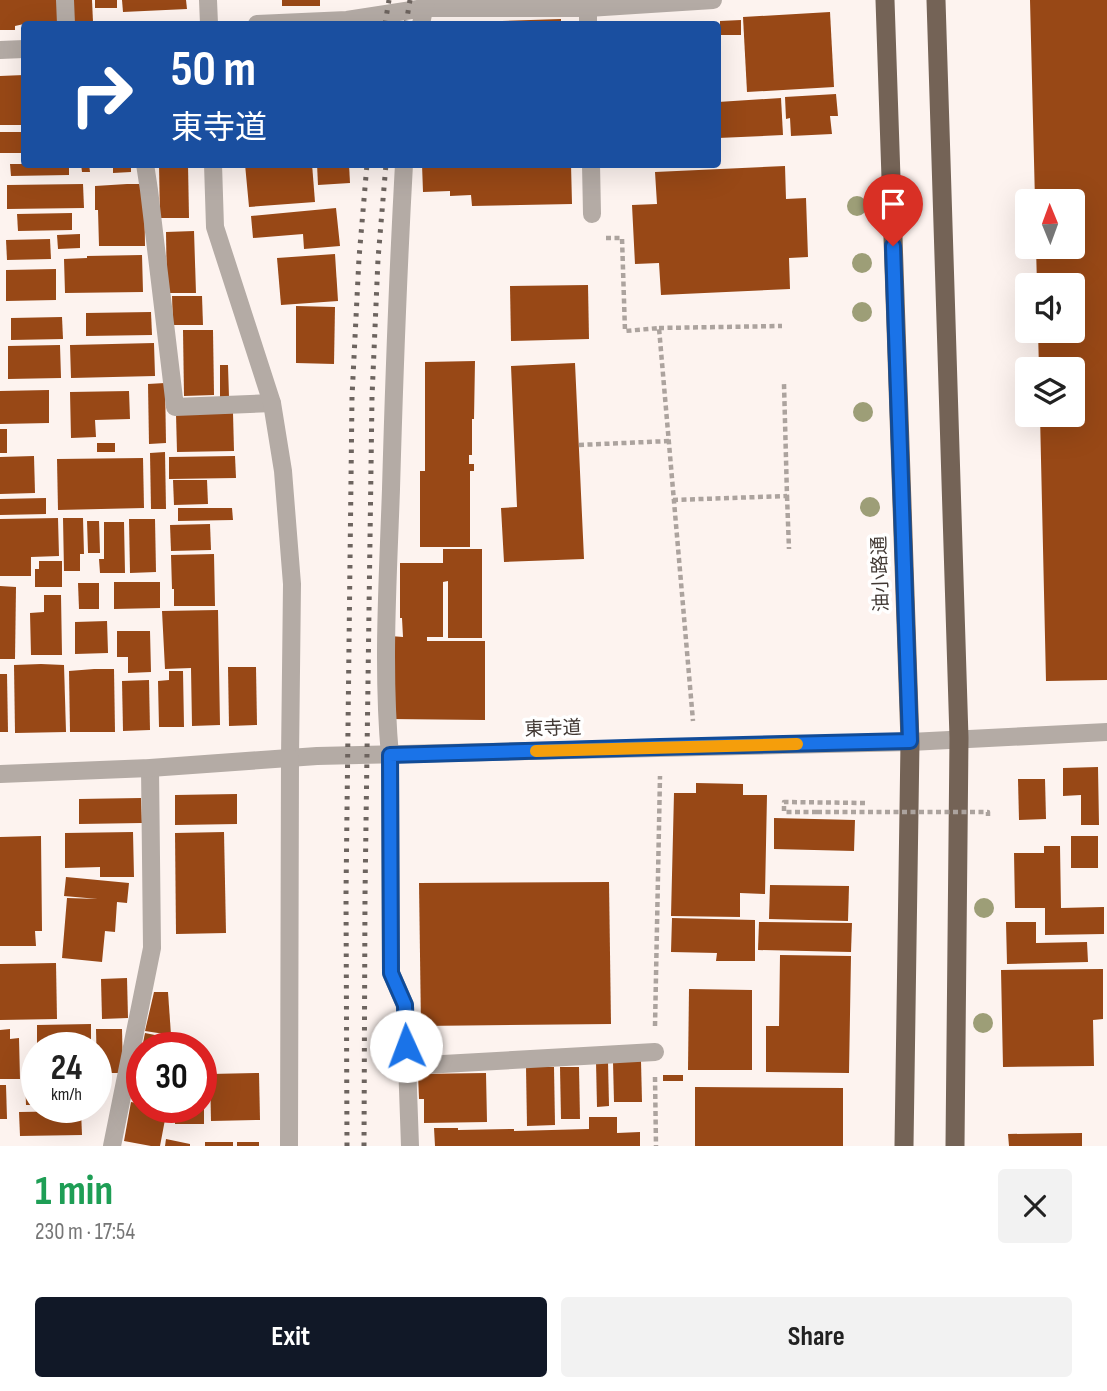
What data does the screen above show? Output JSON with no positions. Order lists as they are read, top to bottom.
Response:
{
  "streets": {
    "highway": ["油小路通"],
    "street": ["東寺道"]
  },
  "crossings": [
    ["油小路通", "東寺道"]
  ],
  "north": "top",
  "page": {
    "turn": ["50 m", "東寺道"],
    "speed": "24 km/h",
    "limit": "30",
    "heading": ["1 min", "230 m · 17:54"],
    "buttons": ["Exit", "Share"]
  }
}
